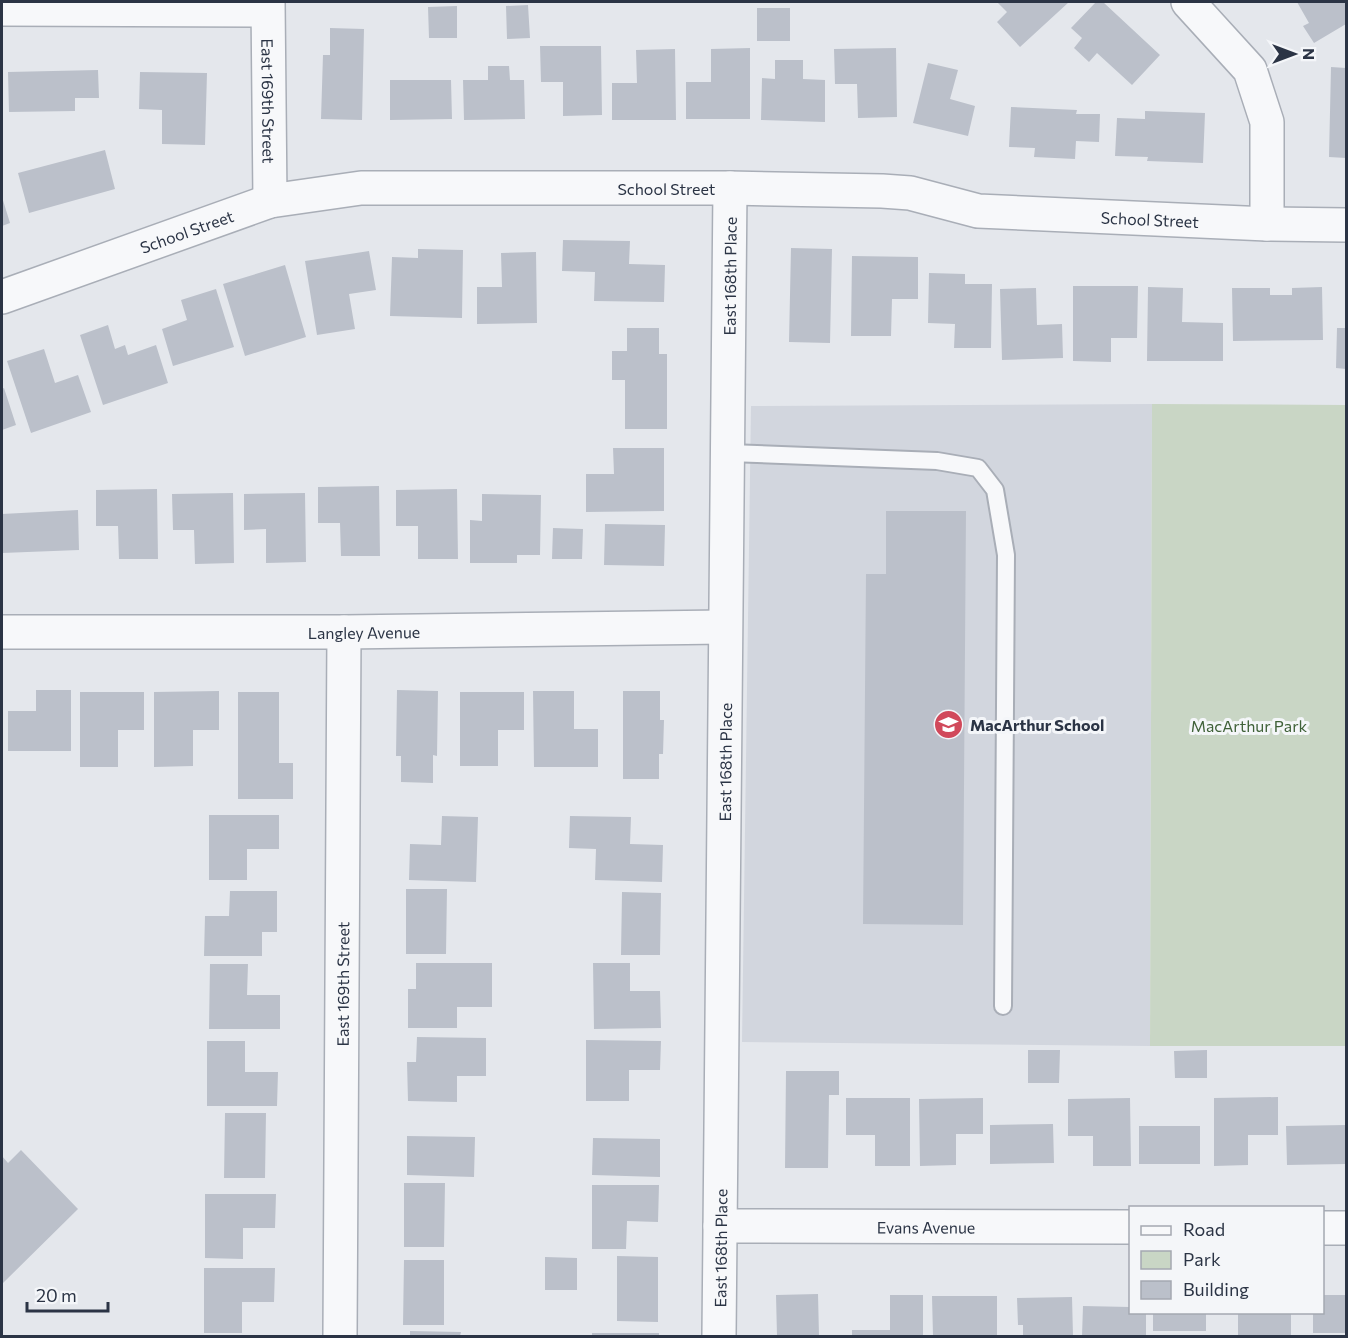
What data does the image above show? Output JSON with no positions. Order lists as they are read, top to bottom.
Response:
{
  "streets": {
    "street": [
      "East 169th Street",
      "School Street",
      "East 168th Place",
      "Langley Avenue",
      "Evans Avenue"
    ]
  },
  "crossings": [
    ["East 169th Street", "School Street"],
    ["East 169th Street", "Langley Avenue"],
    ["School Street", "East 168th Place"],
    ["East 168th Place", "Langley Avenue"],
    ["East 168th Place", "Evans Avenue"]
  ],
  "parks": ["MacArthur Park"],
  "places": {
    "school or university": ["MacArthur School"]
  },
  "legend": ["Road", "Park", "Building"],
  "scale_bar": "20 m",
  "north": "right"
}
